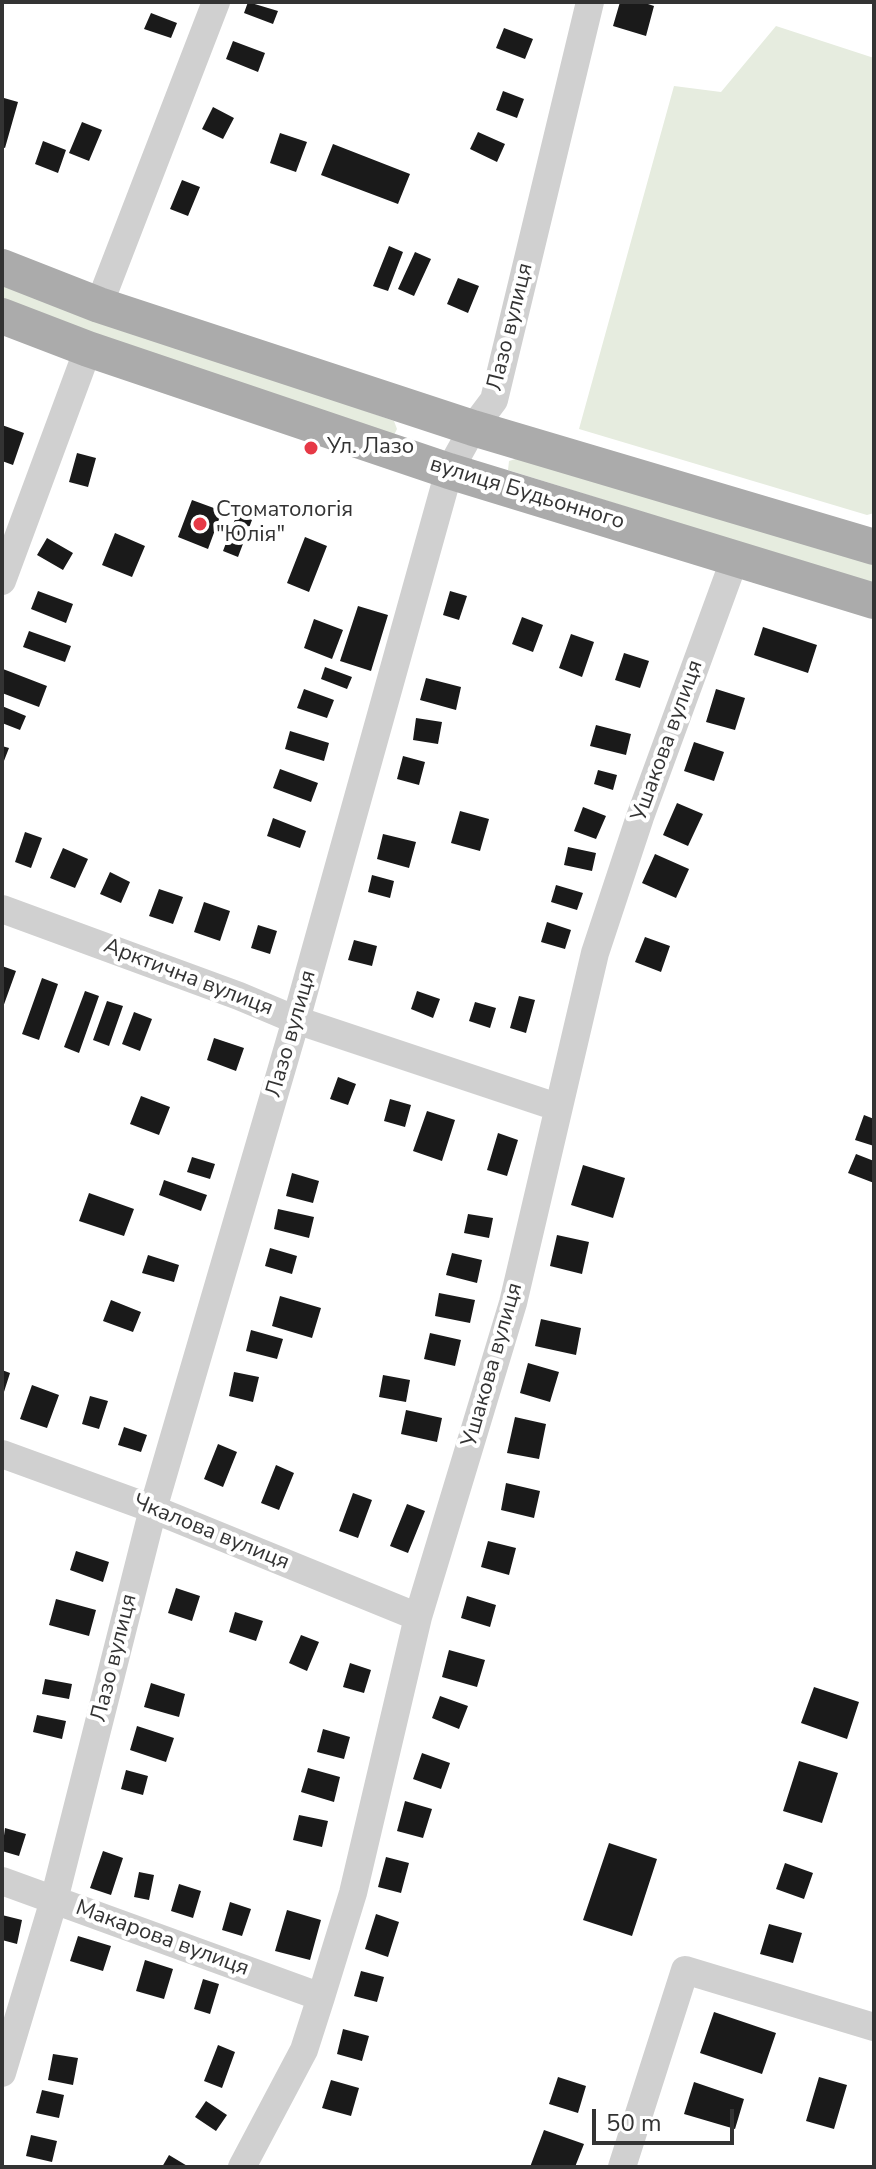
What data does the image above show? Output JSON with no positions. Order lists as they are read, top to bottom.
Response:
{
  "streets": {
    "main road": ["вулиця Будьонного"],
    "street": [
      "Лазо вулиця",
      "Ушакова вулиця",
      "Арктична вулиця",
      "Чкалова вулиця",
      "Макарова вулиця"
    ]
  },
  "crossings": [
    ["Лазо вулиця", "вулиця Будьонного"],
    ["Лазо вулиця", "Арктична вулиця"],
    ["Лазо вулиця", "Чкалова вулиця"],
    ["Лазо вулиця", "Макарова вулиця"],
    ["вулиця Будьонного", "Ушакова вулиця"],
    ["Ушакова вулиця", "Арктична вулиця"],
    ["Ушакова вулиця", "Чкалова вулиця"],
    ["Ушакова вулиця", "Макарова вулиця"]
  ],
  "places": ["Ул. Лазо", "Стоматологія \"Юлія\""],
  "scale_bar": "50 m"
}
